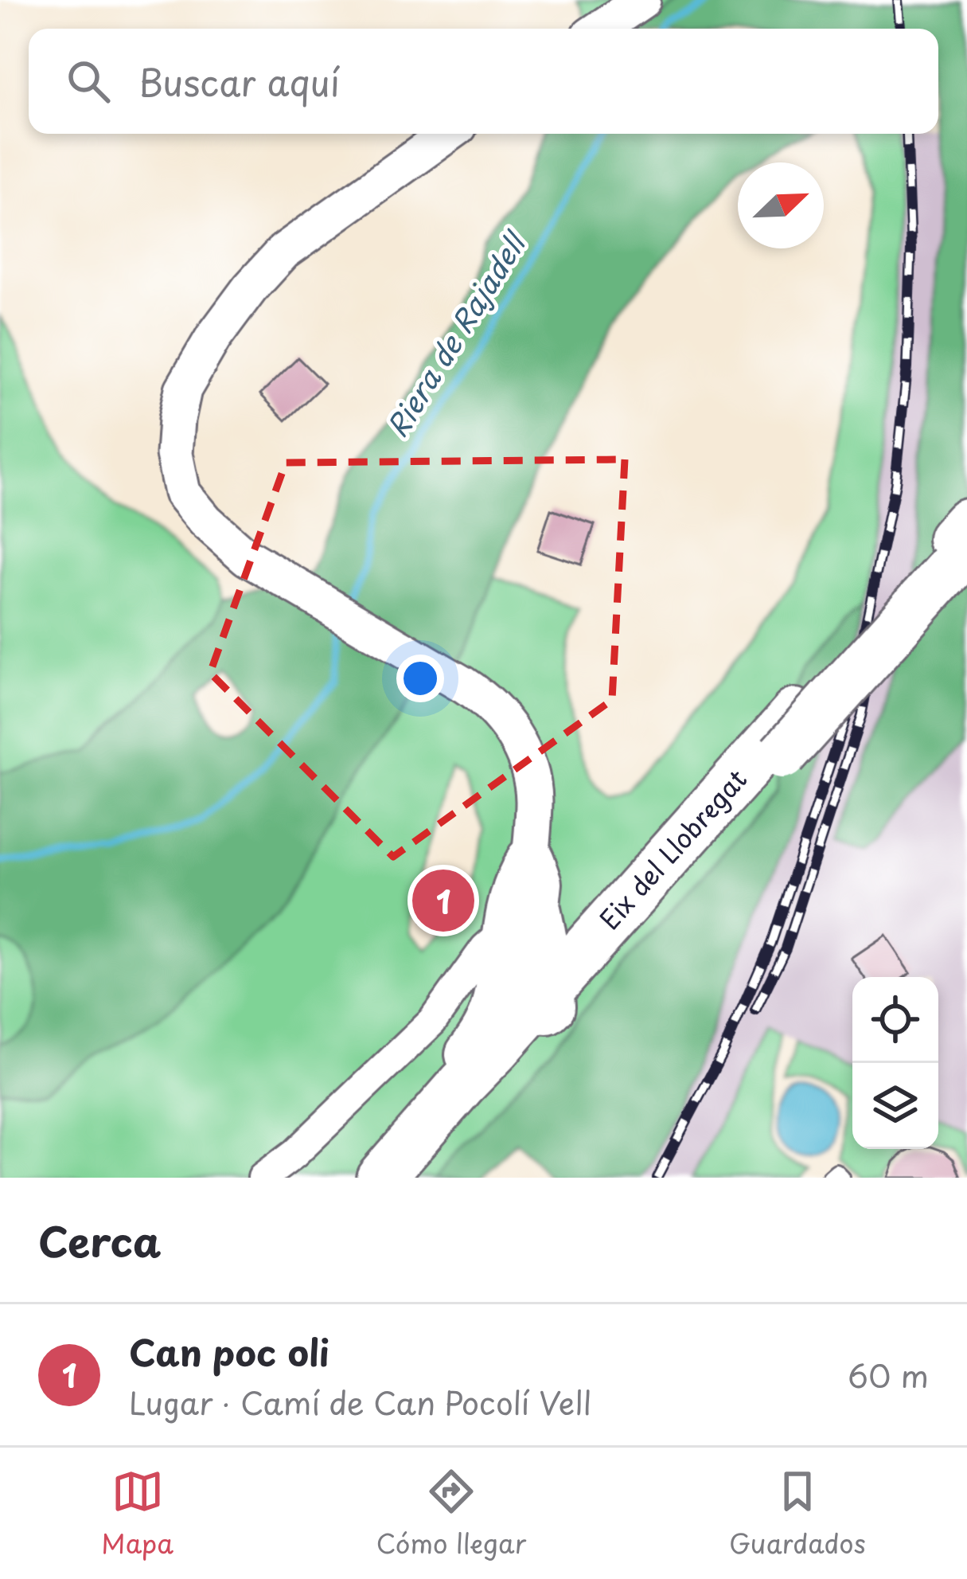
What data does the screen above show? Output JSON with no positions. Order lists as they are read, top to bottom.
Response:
{
  "streets": {
    "highway": ["Eix del Llobregat"]
  },
  "water": ["Riera de Rajadell"],
  "north": "top right",
  "page": {
    "search": "Buscar aquí",
    "pins": "1",
    "heading": "Cerca",
    "list": [
      {
        "mark": "1",
        "name": "Can poc oli",
        "note": "Lugar · Camí de Can Pocolí Vell",
        "value": "60 m"
      }
    ],
    "nav": ["Mapa", "Cómo llegar", "Guardados"]
  }
}
